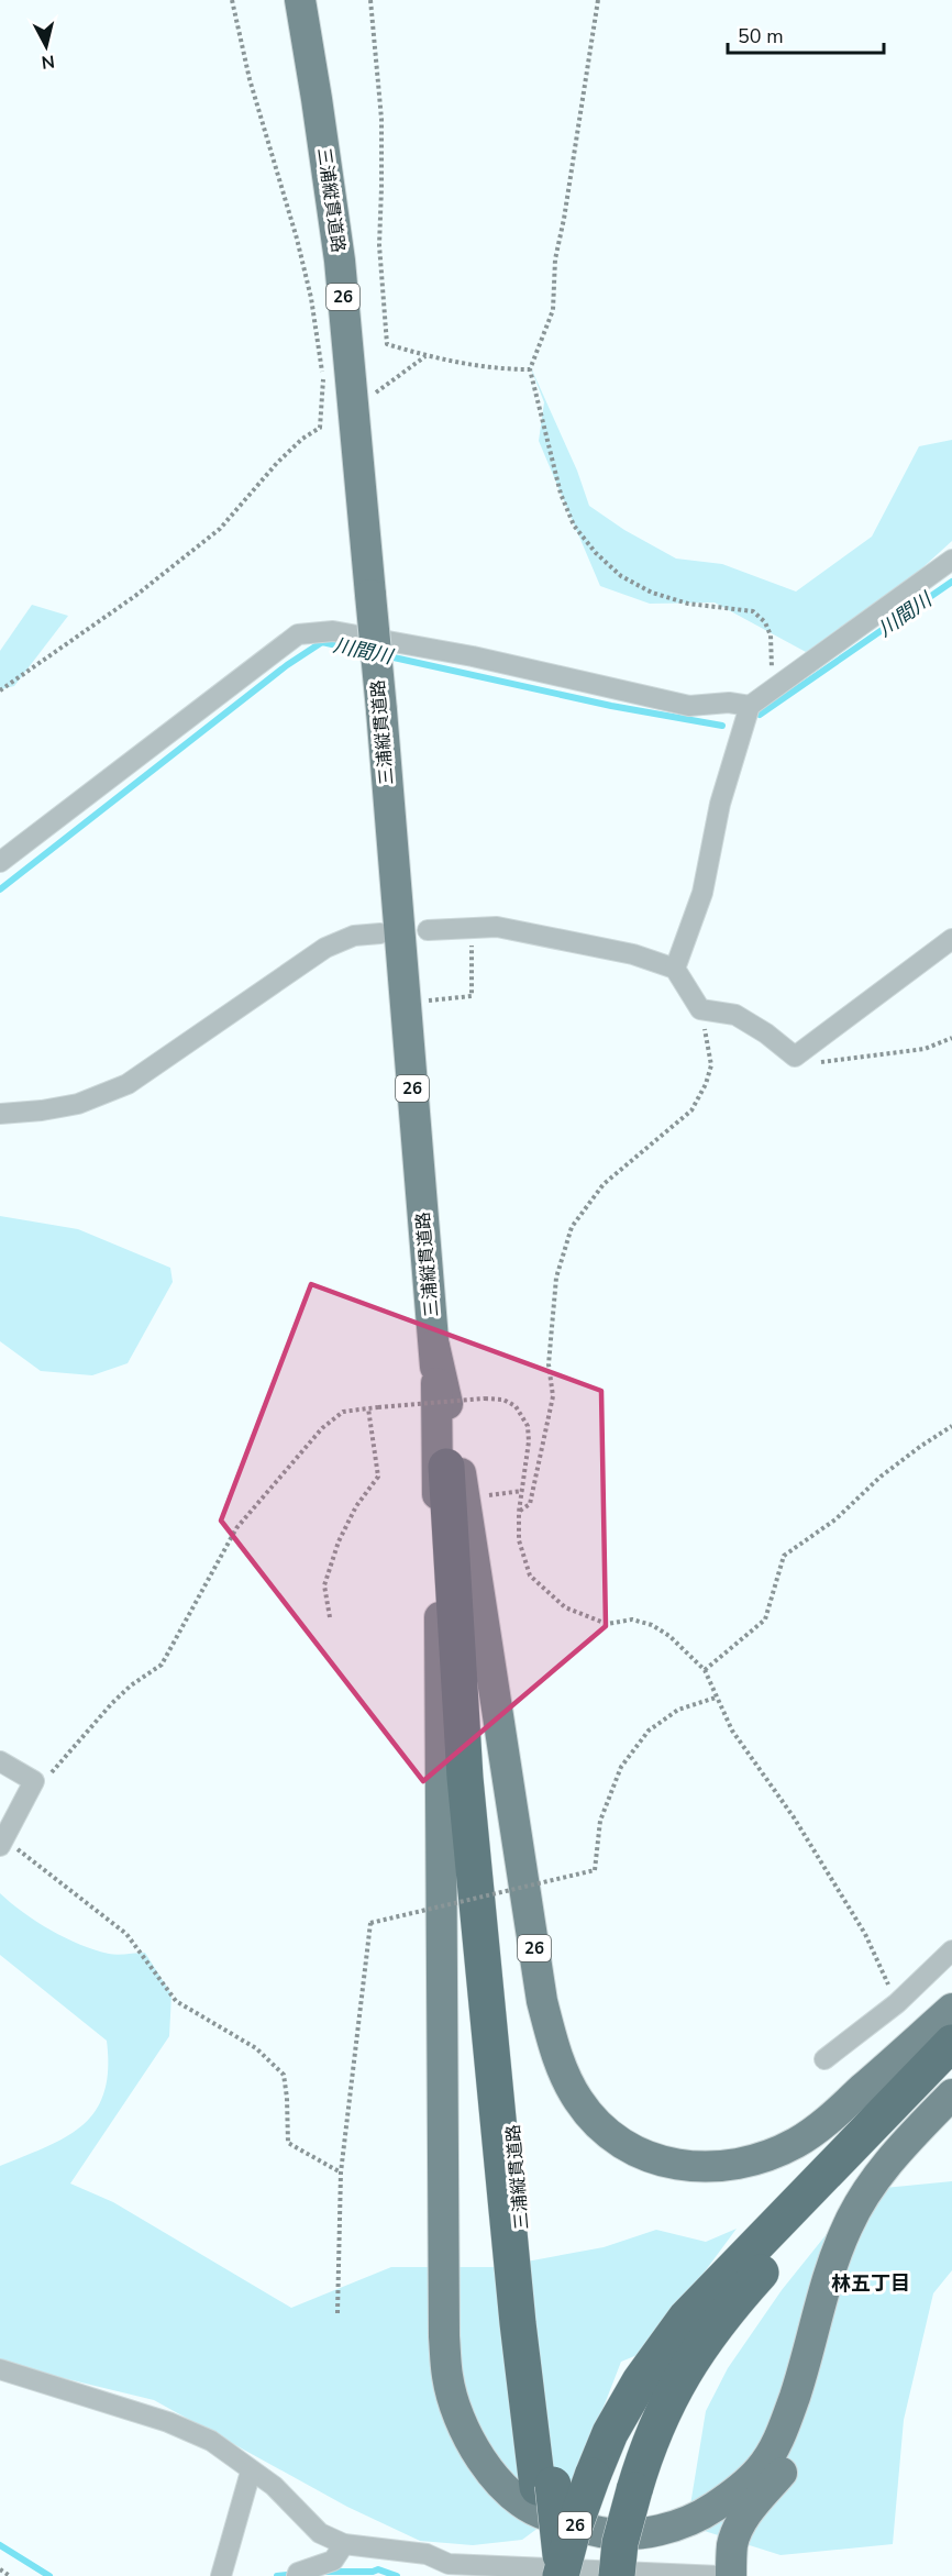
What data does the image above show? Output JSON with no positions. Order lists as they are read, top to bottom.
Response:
{
  "streets": {
    "highway": ["三浦縦貫道路", "26"]
  },
  "crossings": [
    ["三浦縦貫道路", "26"]
  ],
  "districts": ["林五丁目"],
  "water": ["川間川"],
  "scale_bar": "50 m",
  "north": "bottom"
}
